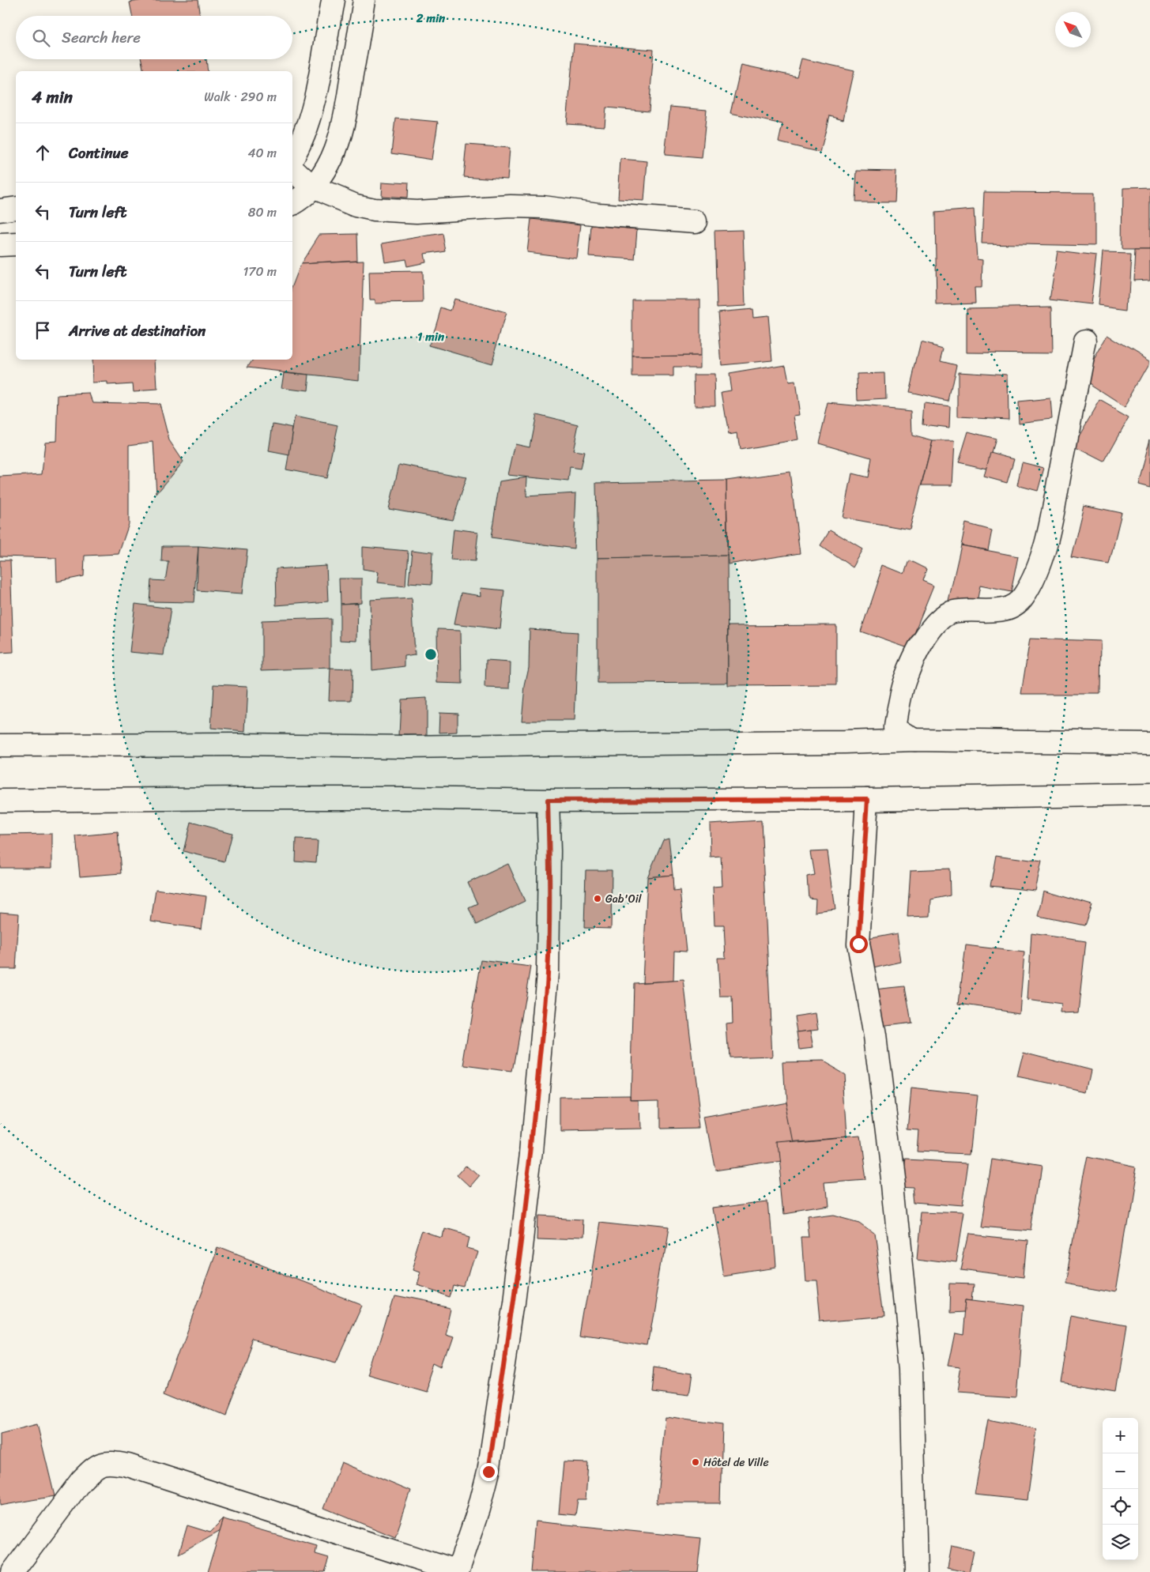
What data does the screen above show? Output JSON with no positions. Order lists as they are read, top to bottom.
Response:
{
  "places": ["Gab'Oil", "Hôtel de Ville"],
  "north": "top left",
  "page": {
    "search": "Search here",
    "heading": ["4 min", "Walk · 290 m"],
    "list": [
      ["Continue", "40 m"],
      ["Turn left", "80 m"],
      ["Turn left", "170 m"],
      "Arrive at destination"
    ],
    "map_buttons": ["+", "−"]
  },
  "rings": ["2 min", "1 min"]
}
